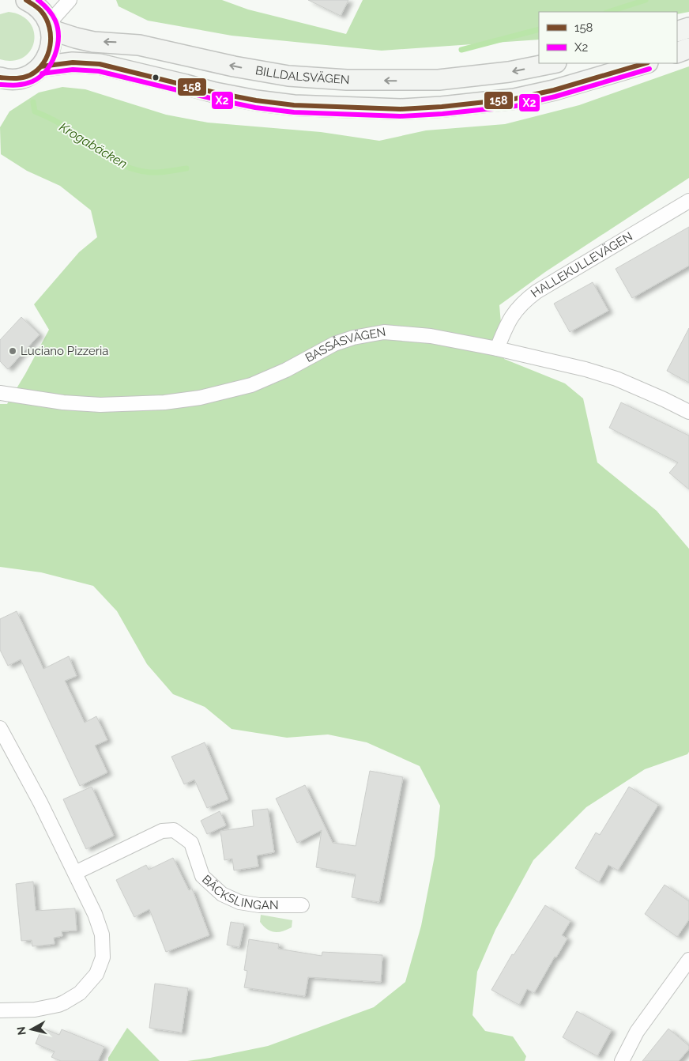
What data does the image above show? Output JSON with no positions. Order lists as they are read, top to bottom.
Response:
{
  "streets": {
    "street": [
      "BILLDALSVÄGEN",
      "HALLEKULLEVÄGEN",
      "BASSÅSVÄGEN",
      "BÄCKSLINGAN"
    ]
  },
  "crossings": [
    ["HALLEKULLEVÄGEN", "BASSÅSVÄGEN"]
  ],
  "water": ["Krogabäcken"],
  "places": ["Luciano Pizzeria"],
  "lines": ["transit line 158", "transit line X2"],
  "legend": ["158", "X2"],
  "north": "left"
}
